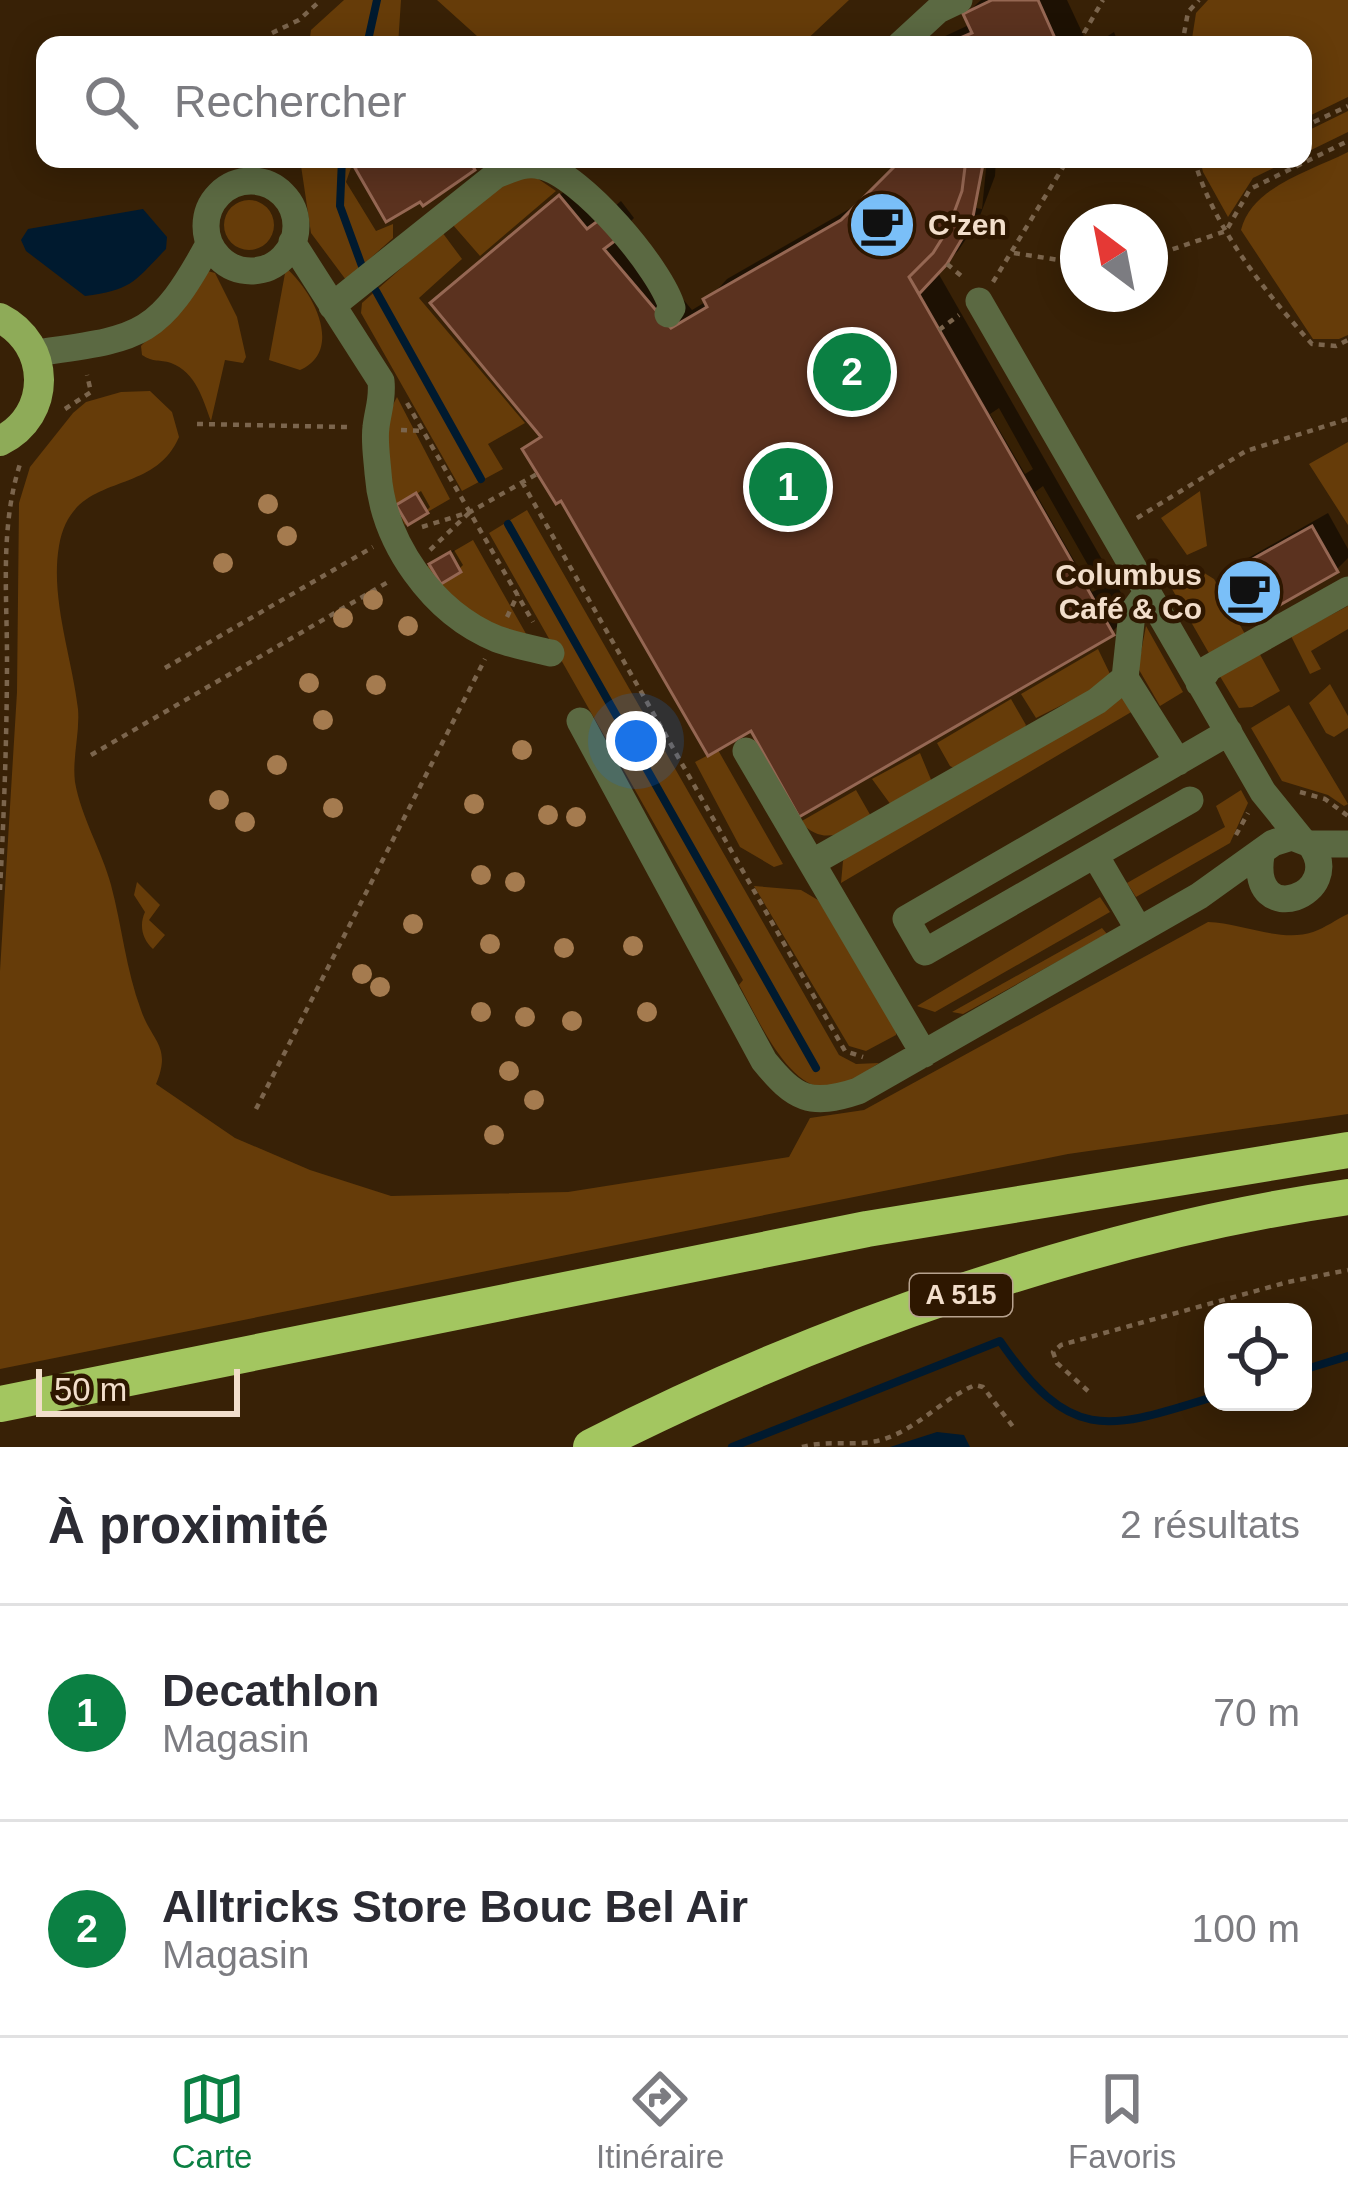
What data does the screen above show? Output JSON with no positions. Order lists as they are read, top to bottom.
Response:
{
  "streets": {
    "highway": ["A 515"]
  },
  "places": {
    "cafe": ["C'zen", "Columbus Café & Co"]
  },
  "scale_bar": "50 m",
  "north": "top left",
  "page": {
    "search": "Rechercher",
    "pins": ["2", "1"],
    "scale": "50 m",
    "heading": ["À proximité", "2 résultats"],
    "list": [
      {
        "mark": "1",
        "name": "Decathlon",
        "note": "Magasin",
        "value": "70 m"
      },
      {
        "mark": "2",
        "name": "Alltricks Store Bouc Bel Air",
        "note": "Magasin",
        "value": "100 m"
      }
    ],
    "nav": ["Carte", "Itinéraire", "Favoris"]
  }
}
